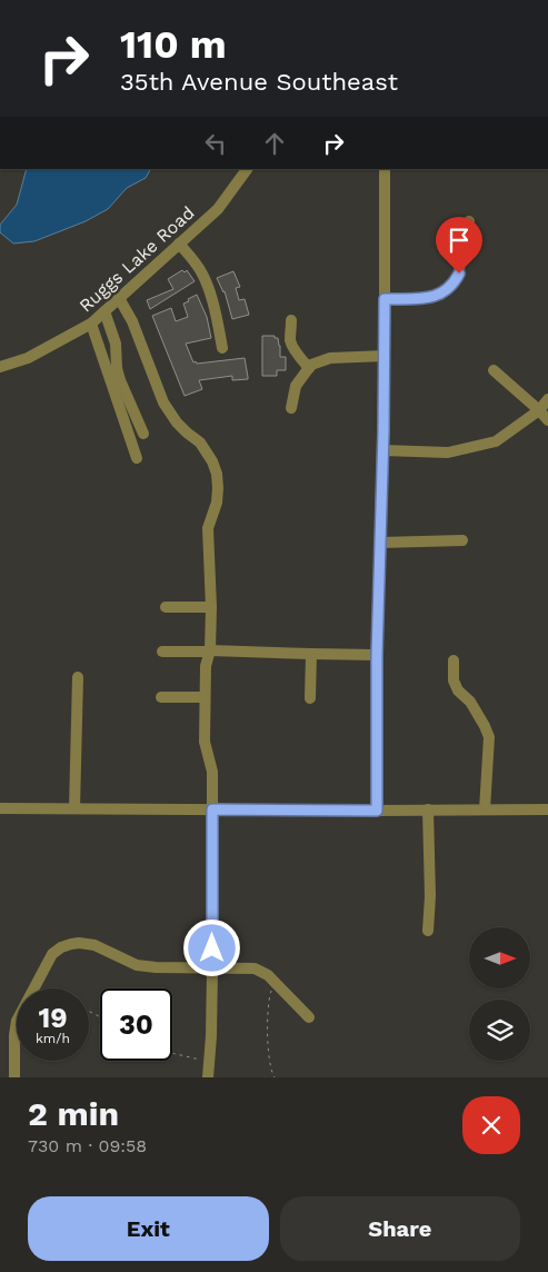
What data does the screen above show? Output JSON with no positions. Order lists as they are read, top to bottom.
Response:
{
  "streets": {
    "street": ["Ruggs Lake Road"]
  },
  "north": "right",
  "page": {
    "turn": ["110 m", "35th Avenue Southeast"],
    "speed": "19 km/h",
    "limit": "30",
    "heading": ["2 min", "730 m · 09:58"],
    "buttons": ["Exit", "Share"]
  }
}
